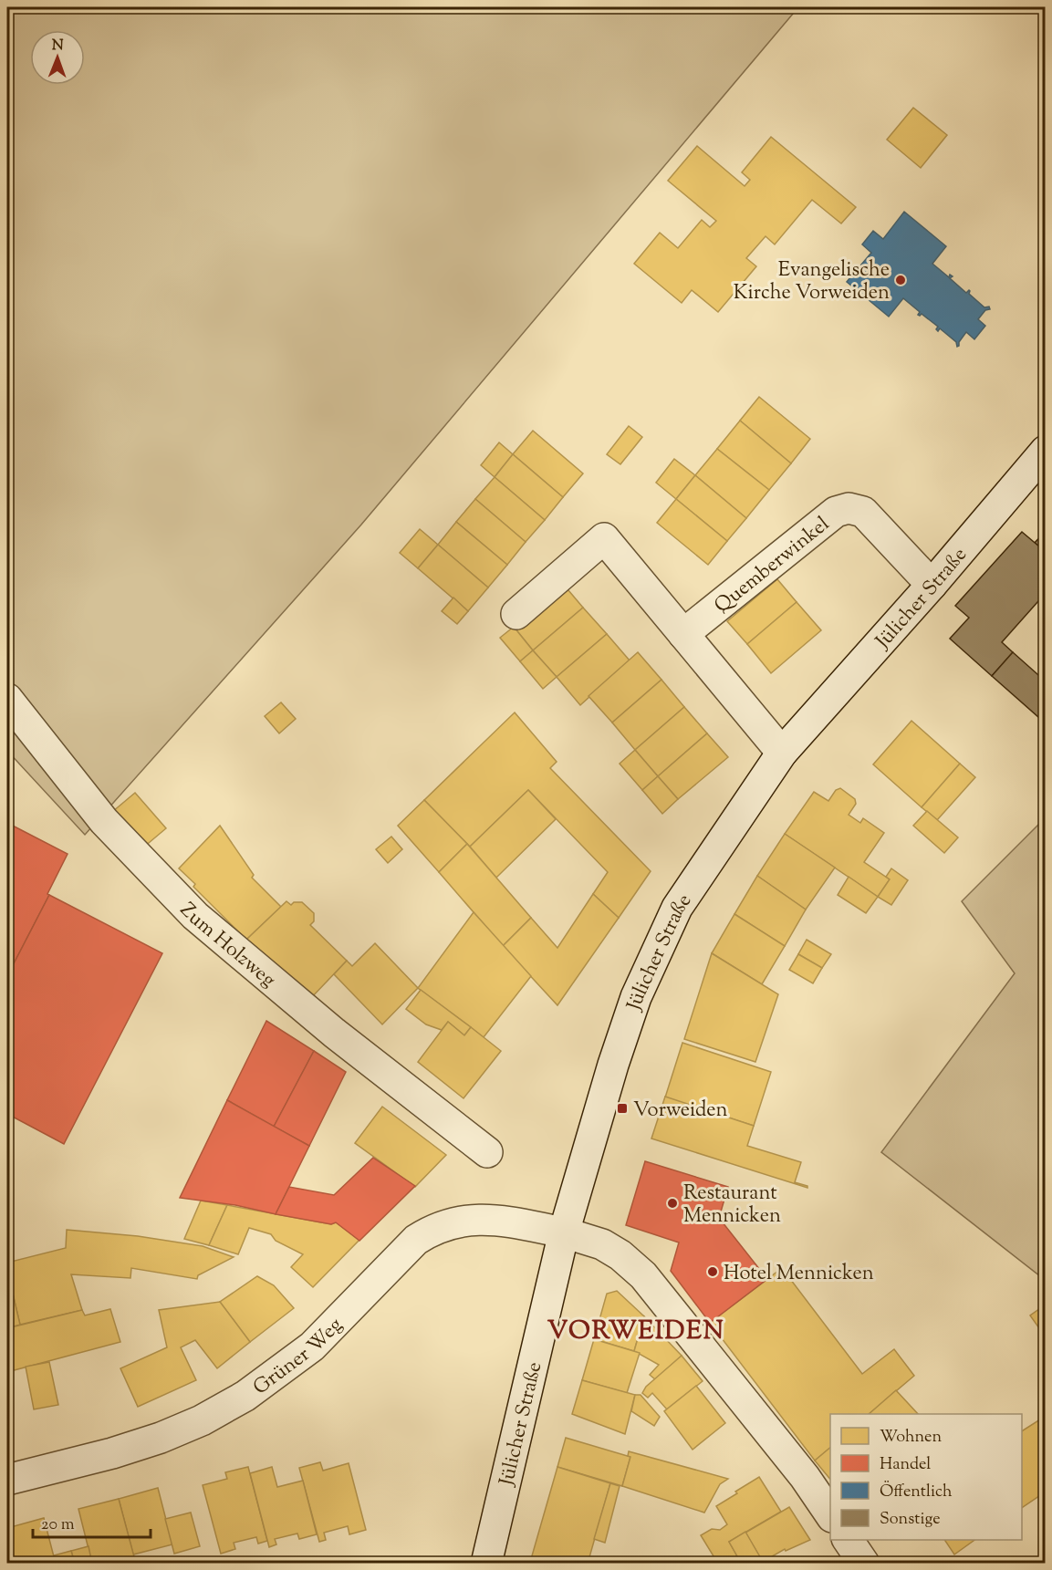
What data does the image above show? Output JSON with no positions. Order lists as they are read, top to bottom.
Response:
{
  "streets": {
    "street": [
      "Quemberwinkel",
      "Jülicher Straße",
      "Zum Holzweg",
      "Grüner Weg"
    ]
  },
  "crossings": [
    ["Quemberwinkel", "Jülicher Straße"],
    ["Jülicher Straße", "Grüner Weg"]
  ],
  "districts": ["VORWEIDEN"],
  "places": {
    "other": ["Evangelische Kirche Vorweiden", "Restaurant Mennicken", "Hotel Mennicken"],
    "transit": ["Vorweiden"]
  },
  "legend": [
    "Wohnen",
    "Handel",
    "Öffentlich",
    "Sonstige"
  ],
  "scale_bar": "20 m",
  "north": "top"
}
